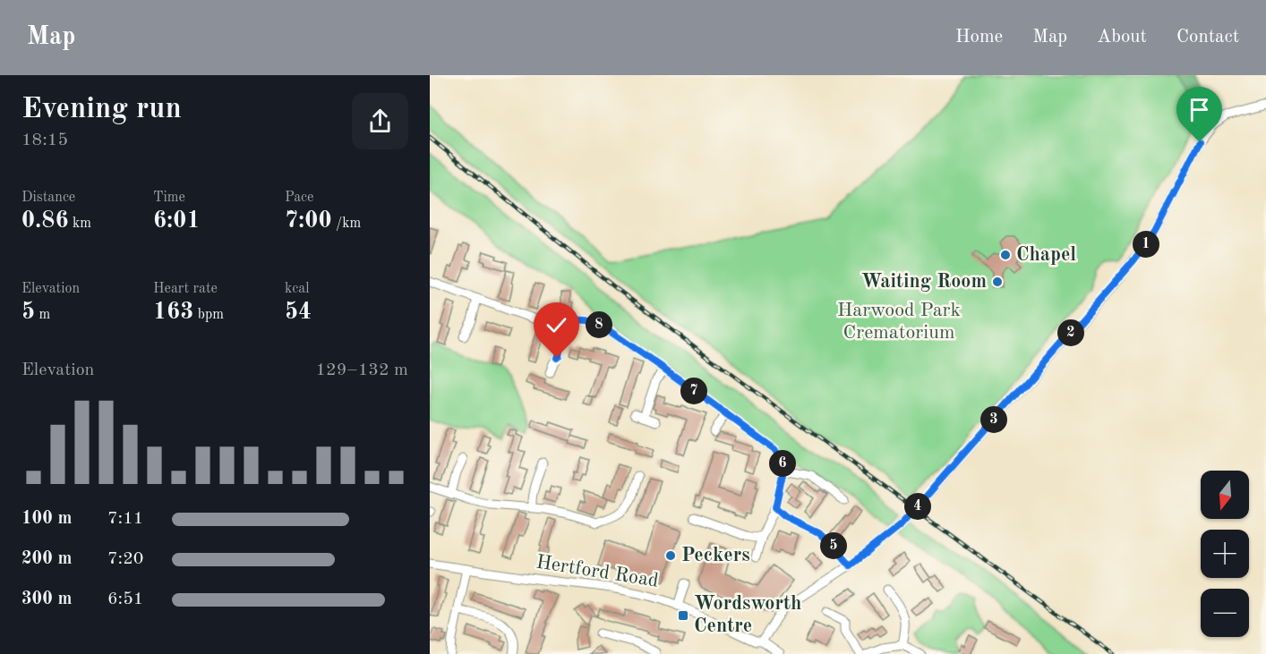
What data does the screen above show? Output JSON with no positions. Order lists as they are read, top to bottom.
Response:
{
  "streets": {
    "street": ["Hertford Road"]
  },
  "parks": ["Harwood Park Crematorium"],
  "places": {
    "other": ["Chapel", "Waiting Room", "Peckers"],
    "transit": ["Wordsworth Centre"]
  },
  "north": "bottom",
  "page": {
    "header": "Map",
    "nav": [
      "Home",
      "Map",
      "About",
      "Contact"
    ],
    "heading": ["Evening run", "18:15"],
    "stats": [
      ["Distance", "0.86 km"],
      ["Time", "6:01"],
      ["Pace", "7:00 /km"],
      ["Elevation", "5 m"],
      ["Heart rate", "163 bpm"],
      ["kcal", "54"]
    ],
    "pins": [
      "1",
      "8",
      "2",
      "7",
      "3",
      "6",
      "4",
      "5"
    ],
    "chart": ["Elevation", "129–132 m"],
    "map_buttons": ["+", "−"],
    "list": [
      {
        "name": "100 m",
        "note": "7:11"
      },
      {
        "name": "200 m",
        "note": "7:20"
      },
      {
        "name": "300 m",
        "note": "6:51"
      }
    ]
  }
}
